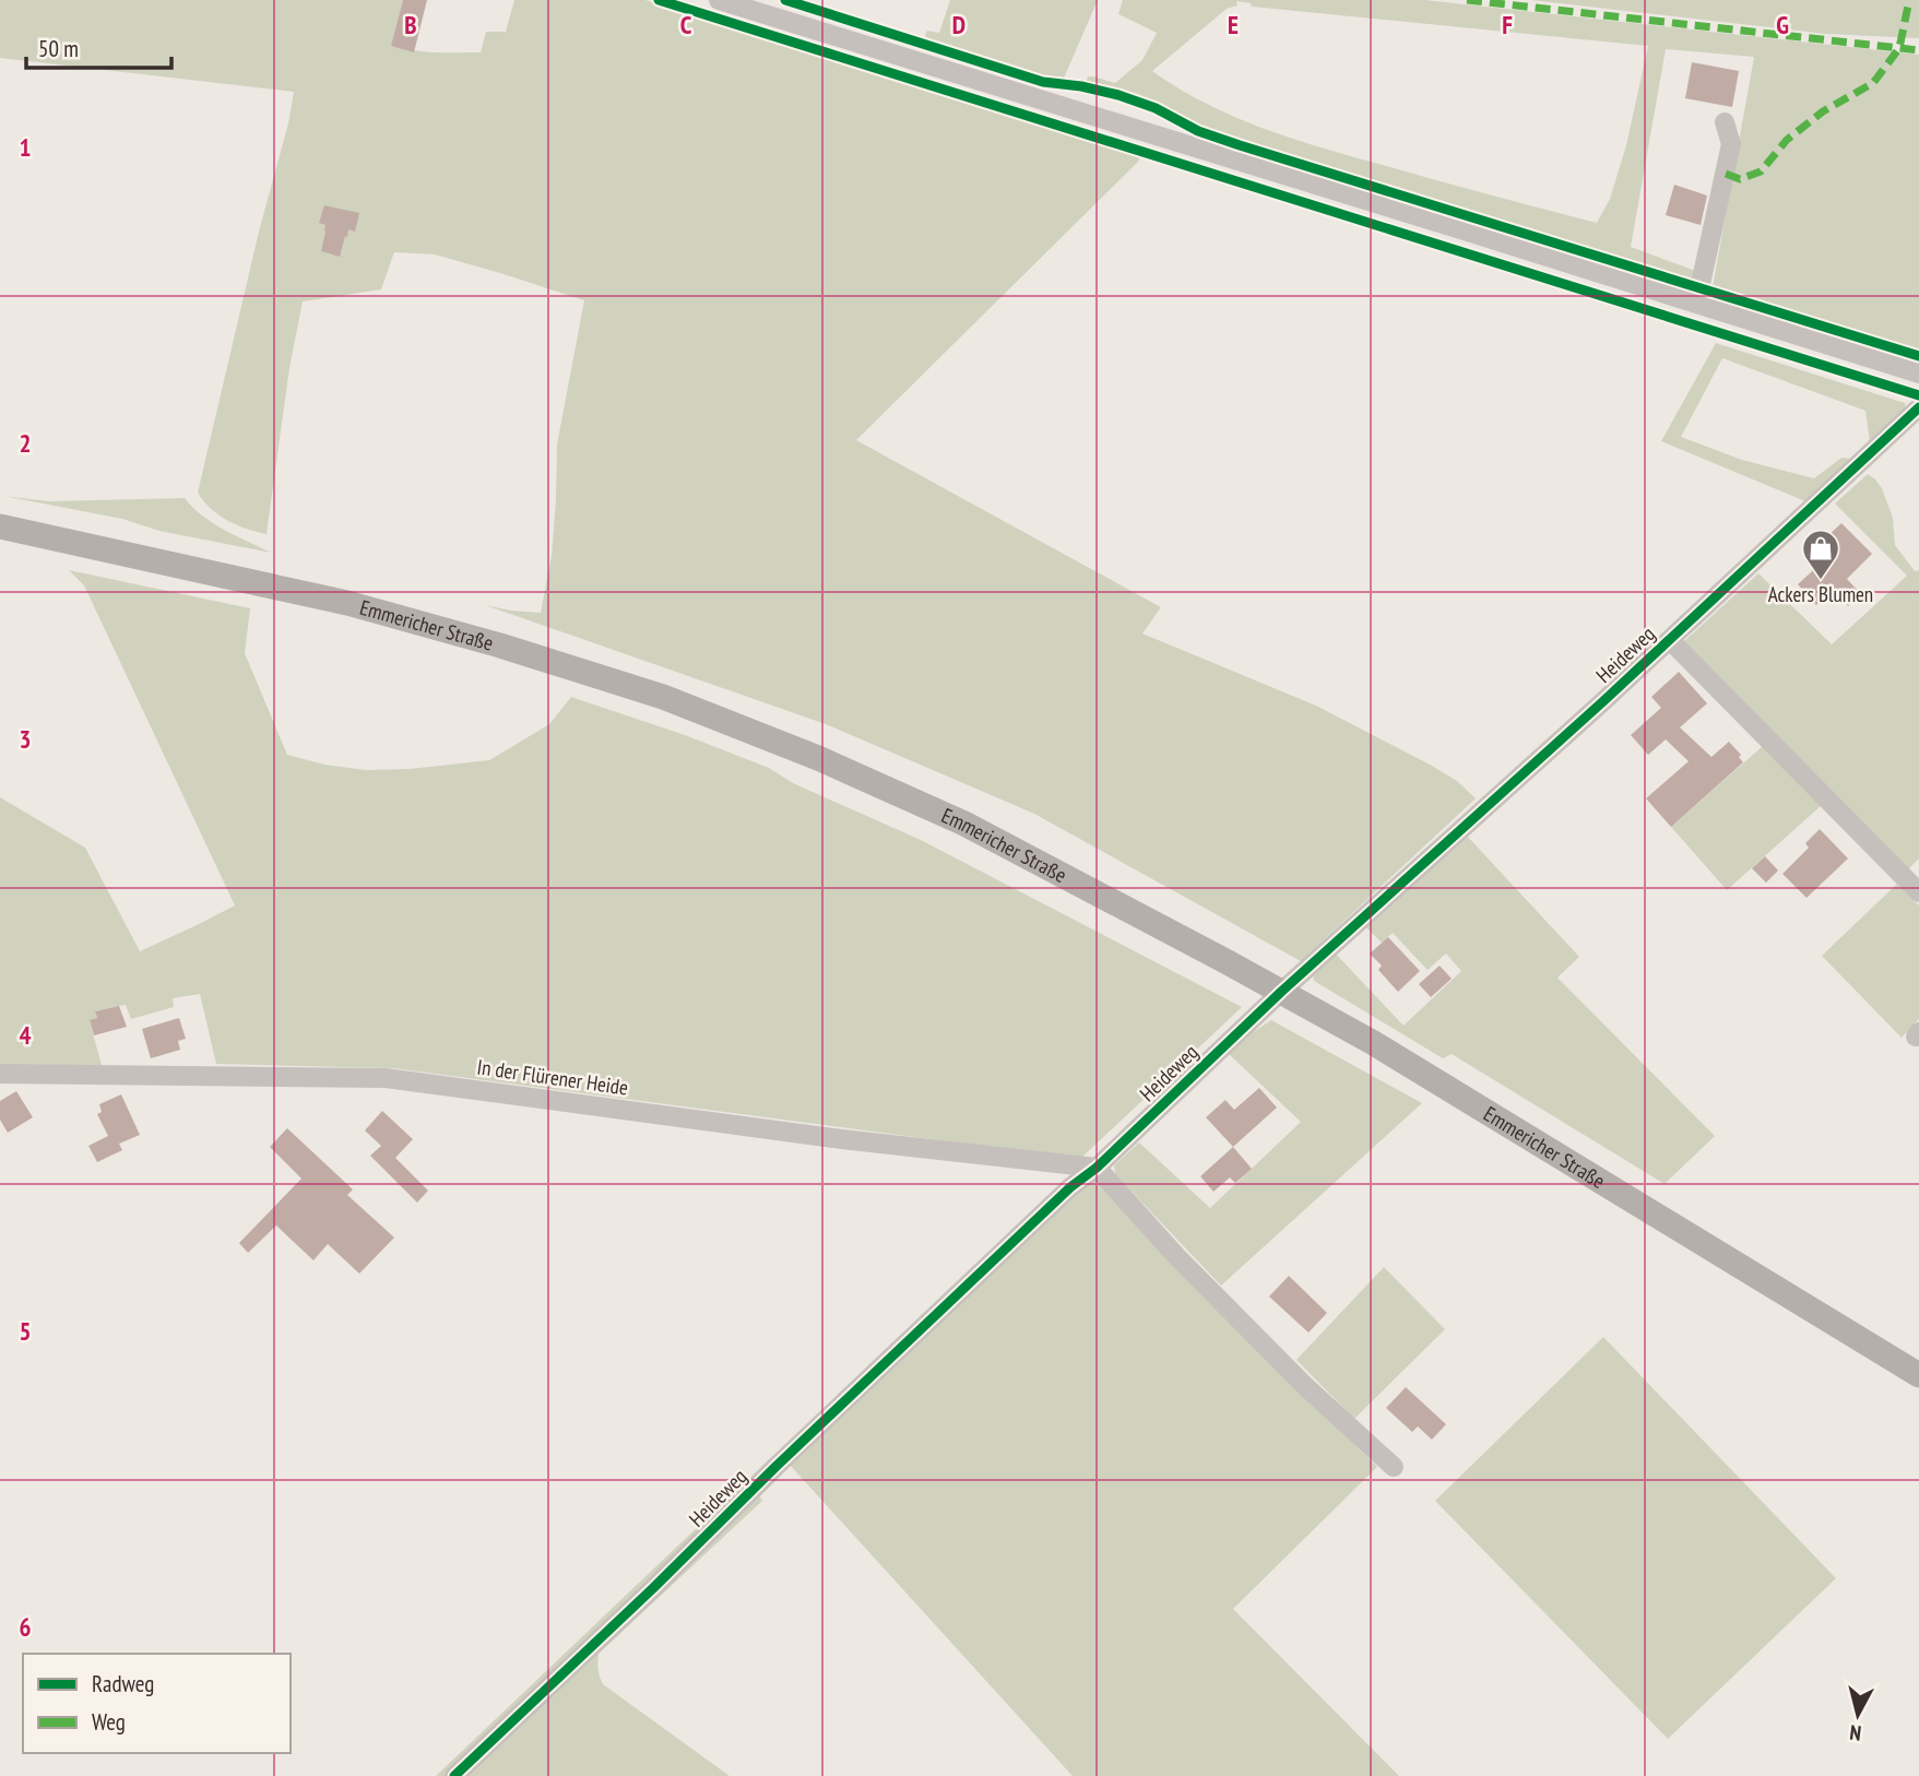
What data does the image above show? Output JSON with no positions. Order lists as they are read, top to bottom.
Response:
{
  "streets": {
    "main road": ["Emmericher Straße"],
    "street": ["Heideweg", "In der Flürener Heide"]
  },
  "crossings": [
    ["Emmericher Straße", "Heideweg"],
    ["Heideweg", "In der Flürener Heide"]
  ],
  "places": {
    "shop": ["Ackers Blumen"]
  },
  "legend": ["Radweg", "Weg"],
  "scale_bar": "50 m",
  "north": "bottom",
  "grid": {
    "columns": [
      "B",
      "C",
      "D",
      "E",
      "F",
      "G"
    ],
    "rows": [
      "1",
      "2",
      "3",
      "4",
      "5",
      "6"
    ]
  }
}
